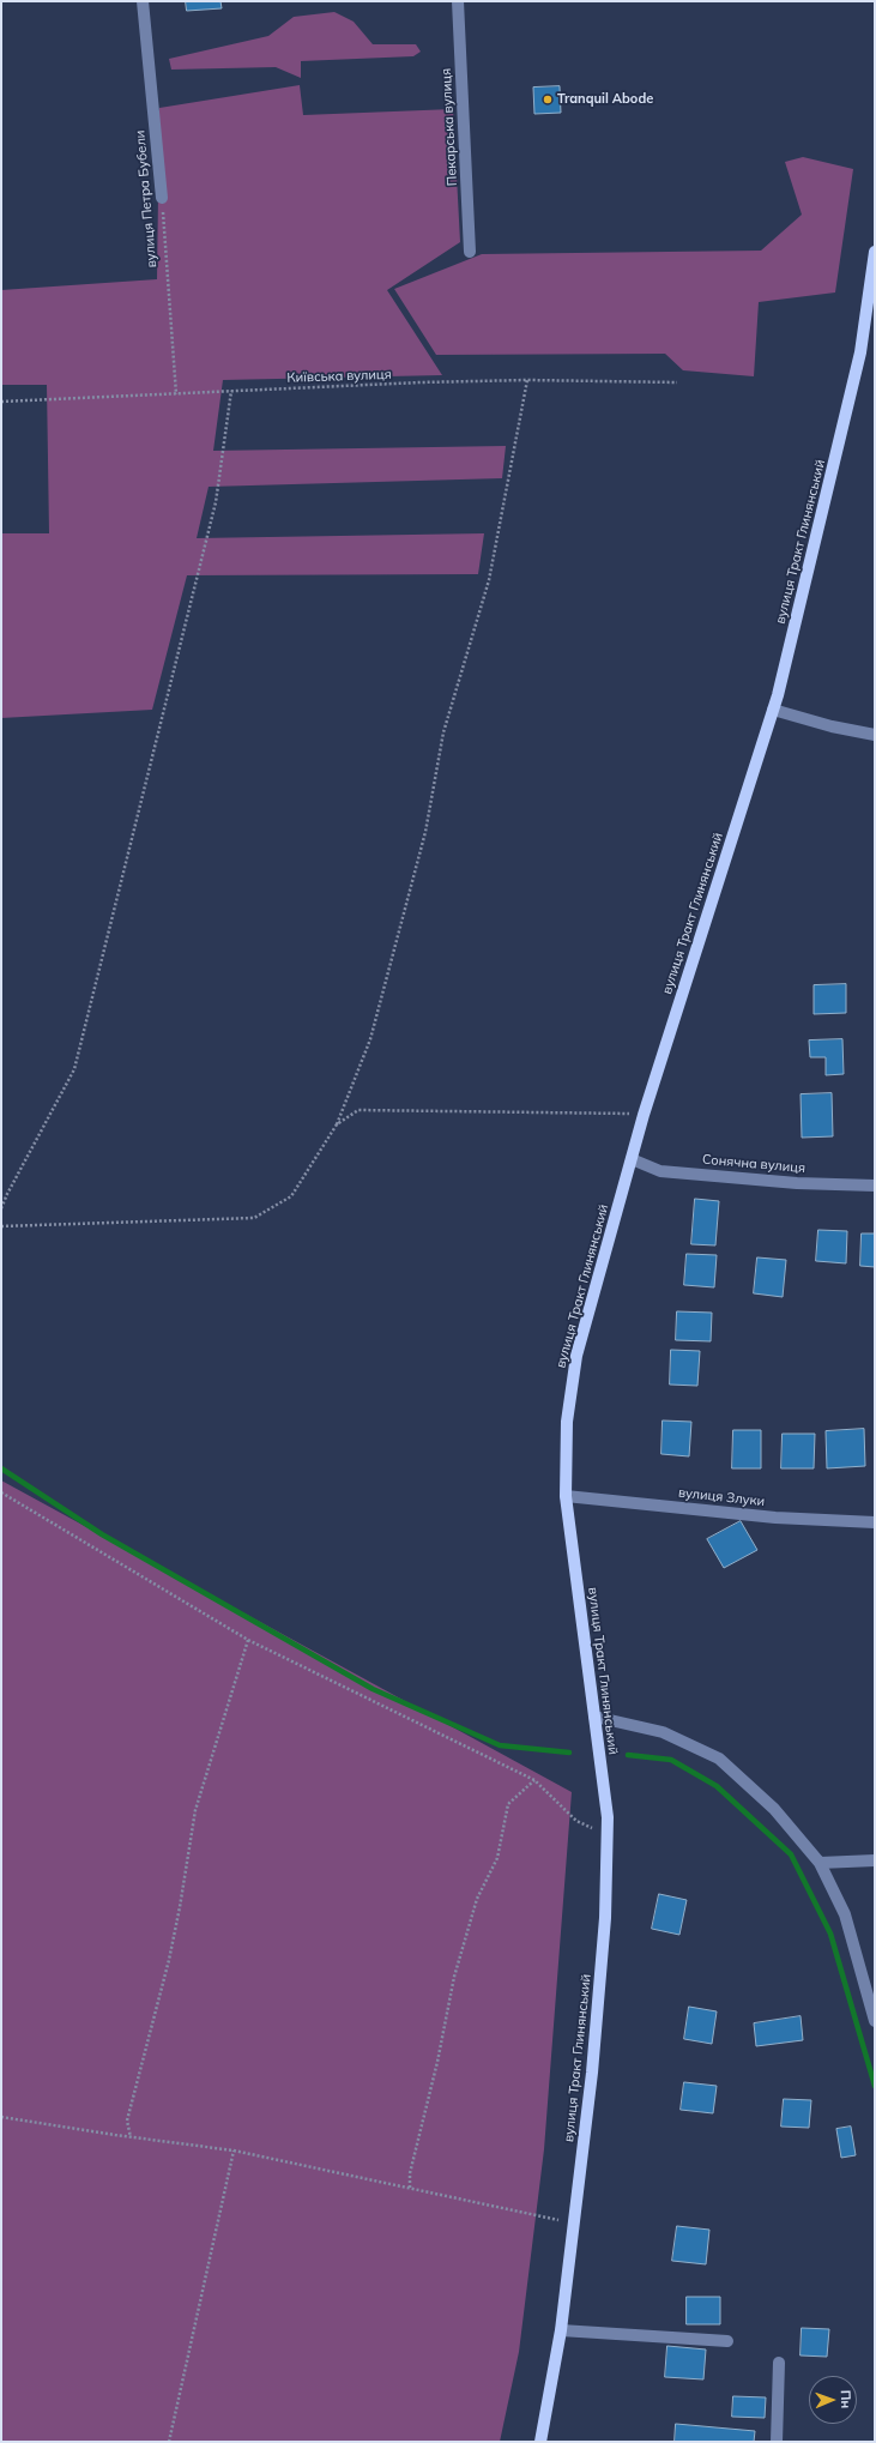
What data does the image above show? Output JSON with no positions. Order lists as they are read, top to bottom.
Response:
{
  "streets": {
    "main road": ["вулиця Тракт Глинянський"],
    "street": [
      "Пекарська вулиця",
      "вулиця Петра Бубели",
      "Сонячна вулиця",
      "вулиця Злуки"
    ],
    "path": ["Київська вулиця"]
  },
  "crossings": [
    ["вулиця Петра Бубели", "Київська вулиця"],
    ["вулиця Тракт Глинянський", "Сонячна вулиця"],
    ["вулиця Тракт Глинянський", "вулиця Злуки"]
  ],
  "places": ["Tranquil Abode"],
  "north": "right"
}
